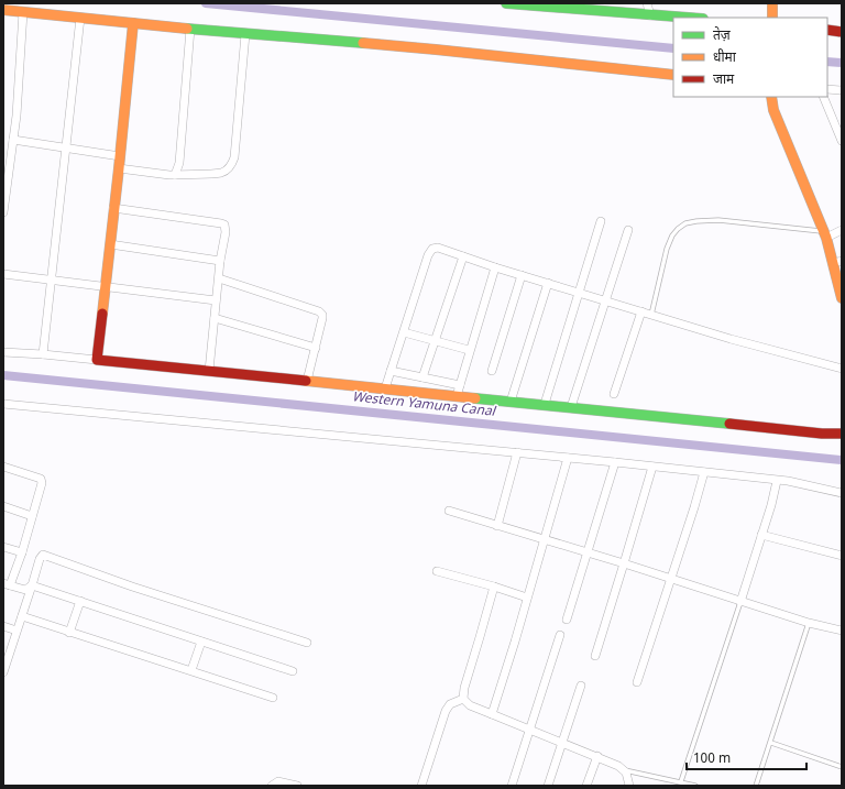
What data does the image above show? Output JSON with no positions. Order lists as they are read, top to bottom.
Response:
{
  "water": ["Western Yamuna Canal"],
  "legend": ["तेज़", "धीमा", "जाम"],
  "scale_bar": "100 m"
}
